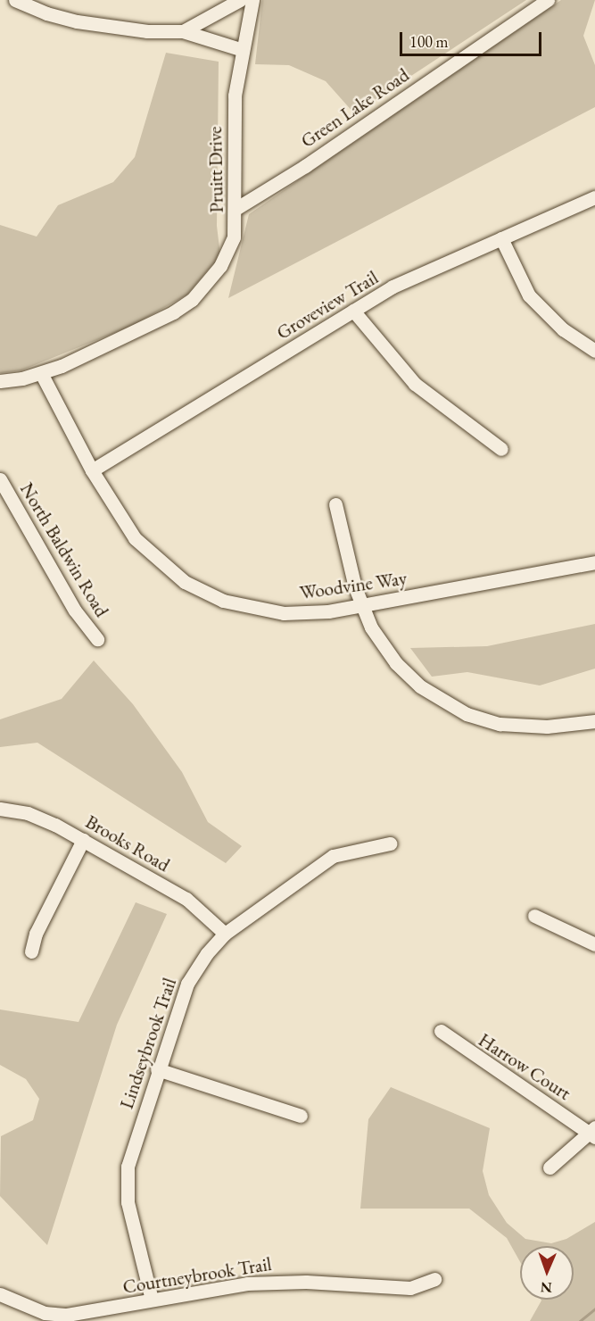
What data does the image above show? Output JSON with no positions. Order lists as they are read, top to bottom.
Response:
{
  "streets": {
    "street": [
      "Green Lake Road",
      "Pruitt Drive",
      "Groveview Trail",
      "North Baldwin Road",
      "Woodvine Way",
      "Brooks Road",
      "Lindseybrook Trail",
      "Harrow Court",
      "Courtneybrook Trail"
    ]
  },
  "crossings": [
    ["Green Lake Road", "Pruitt Drive"],
    ["Pruitt Drive", "Woodvine Way"],
    ["Groveview Trail", "Woodvine Way"],
    ["Brooks Road", "Lindseybrook Trail"],
    ["Lindseybrook Trail", "Courtneybrook Trail"]
  ],
  "scale_bar": "100 m",
  "north": "bottom"
}
